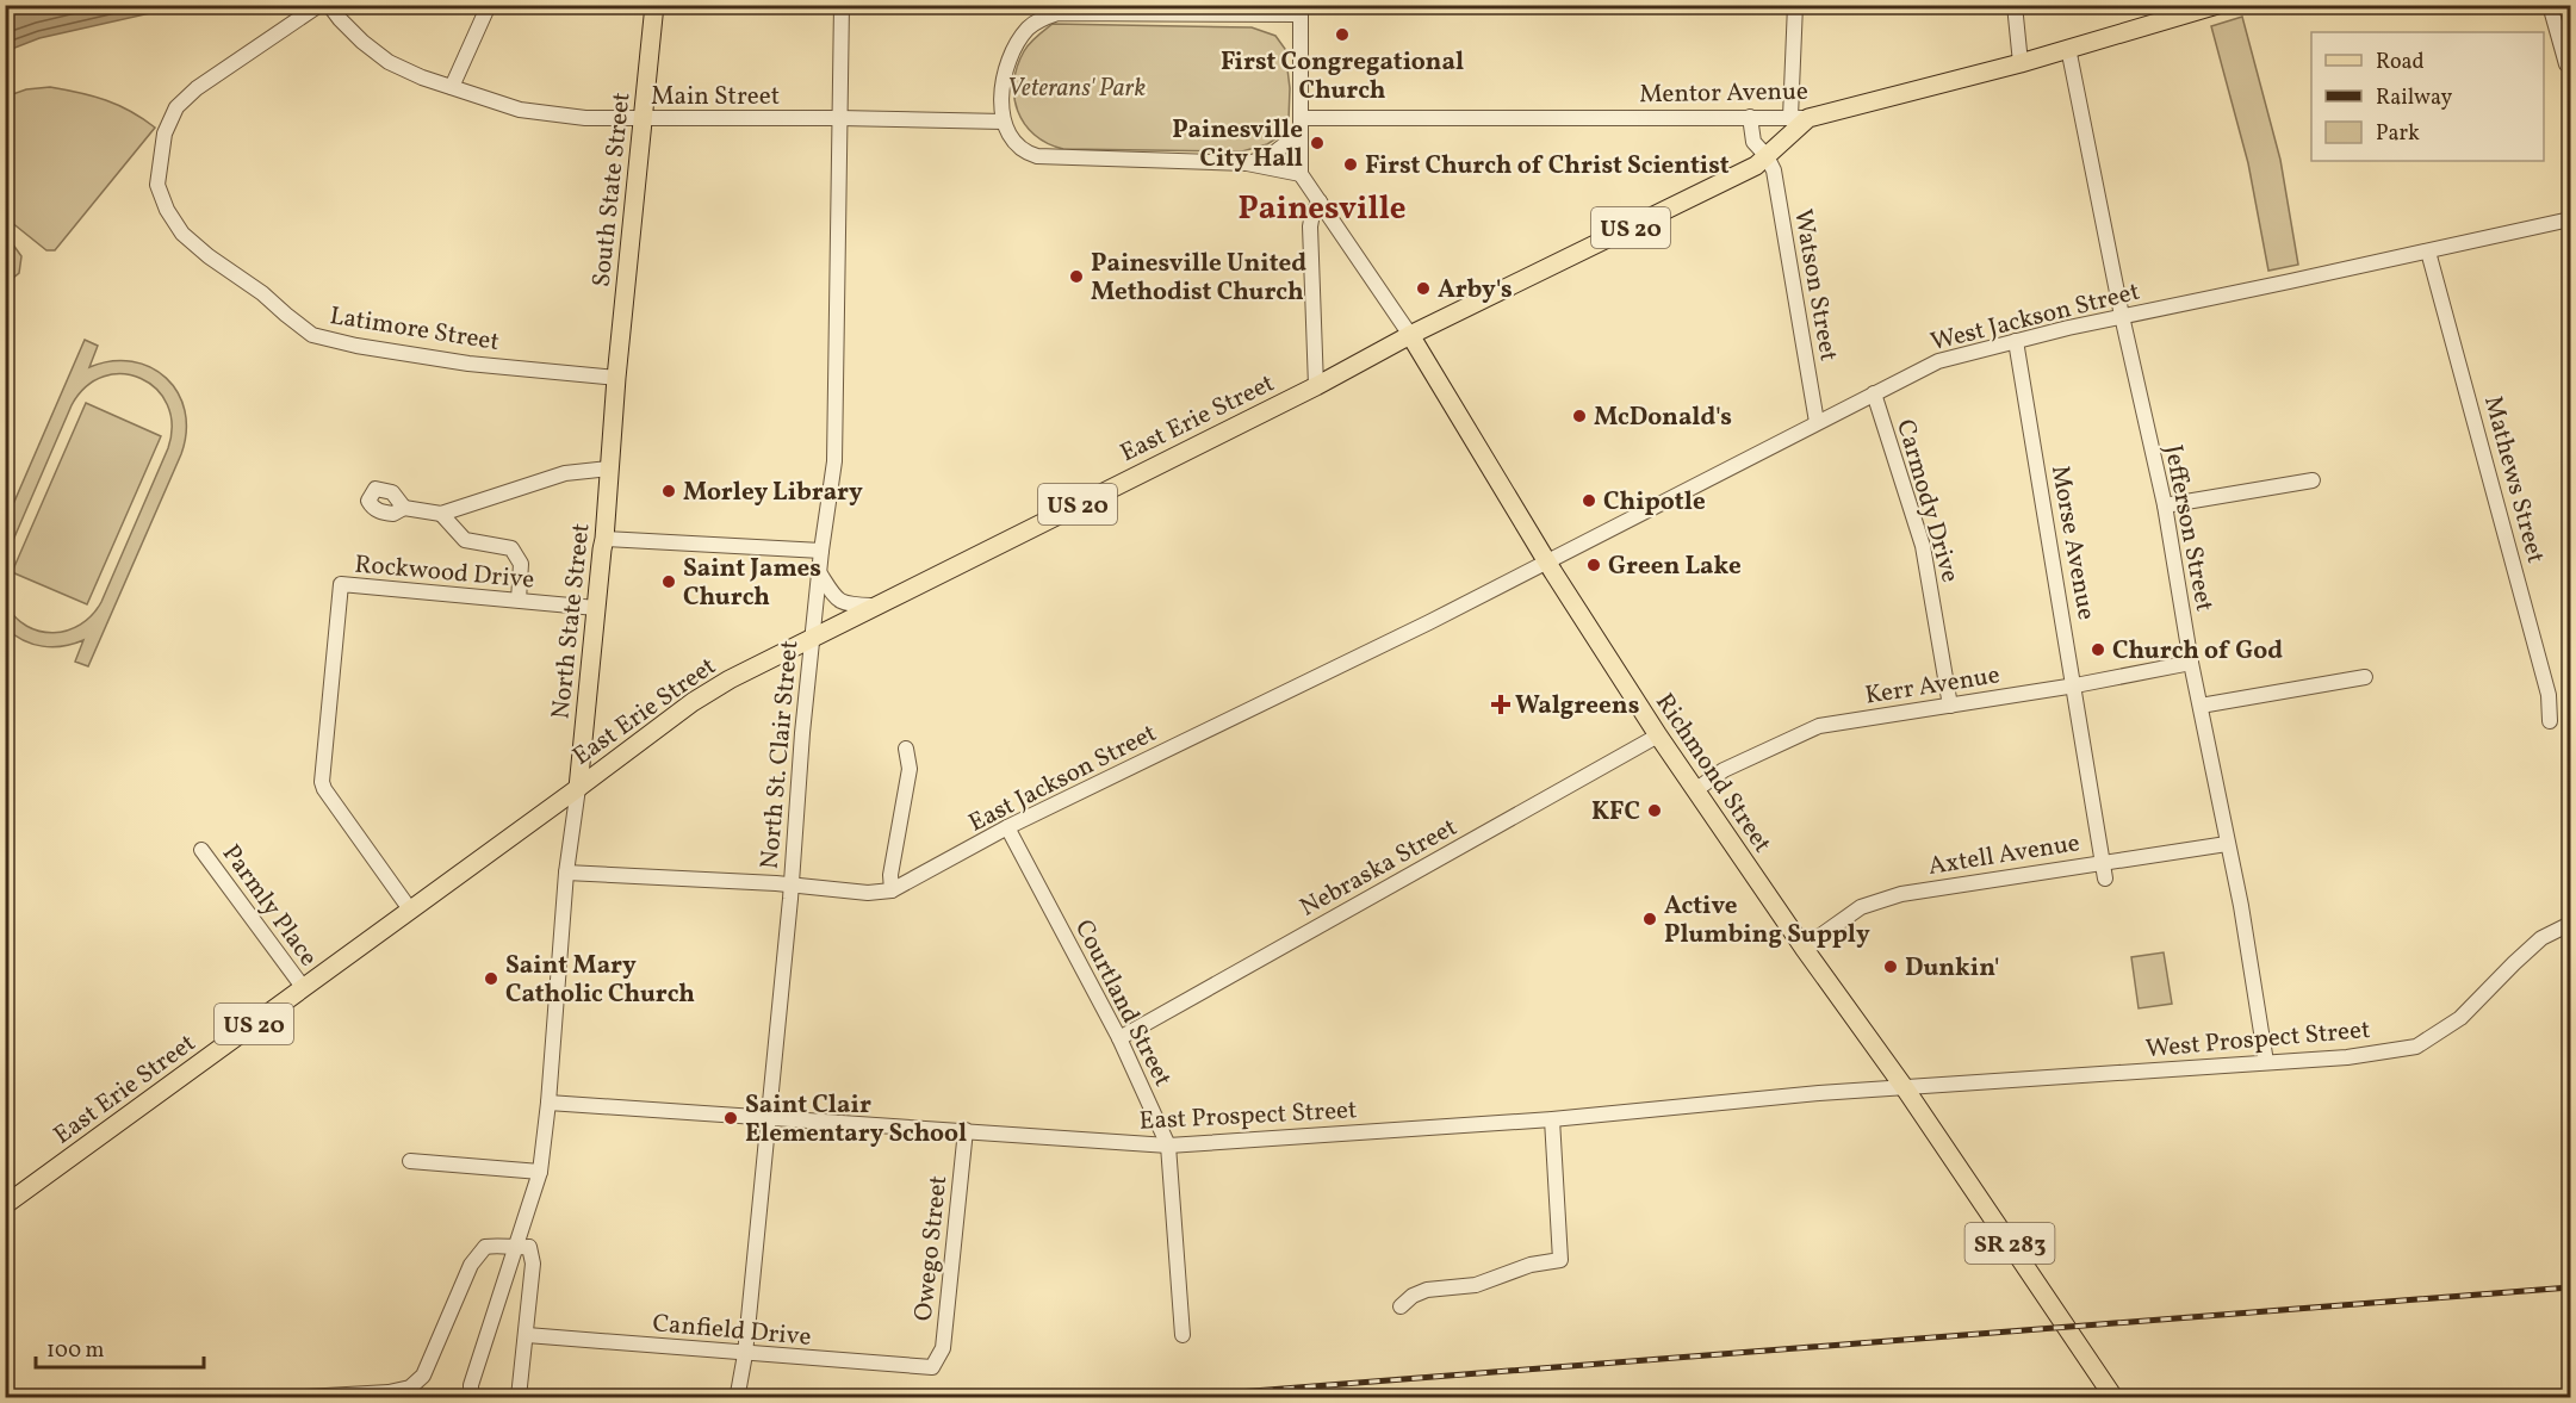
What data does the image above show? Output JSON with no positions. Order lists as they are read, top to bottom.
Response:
{
  "streets": {
    "main road": [
      "Mentor Avenue",
      "South State Street",
      "US 20",
      "East Erie Street",
      "North State Street",
      "Richmond Street",
      "SR 283"
    ],
    "street": [
      "Main Street",
      "Watson Street",
      "West Jackson Street",
      "Latimore Street",
      "Mathews Street",
      "Carmody Drive",
      "Jefferson Street",
      "Morse Avenue",
      "Rockwood Drive",
      "Kerr Avenue",
      "North St. Clair Street",
      "East Jackson Street",
      "Axtell Avenue",
      "Nebraska Street",
      "Parmly Place",
      "Courtland Street",
      "West Prospect Street",
      "East Prospect Street",
      "Owego Street",
      "Canfield Drive"
    ]
  },
  "crossings": [
    ["Mentor Avenue", "US 20"],
    ["Mentor Avenue", "Watson Street"],
    ["Mentor Avenue", "Jefferson Street"],
    ["Main Street", "South State Street"],
    ["Main Street", "North St. Clair Street"],
    ["South State Street", "Latimore Street"],
    ["South State Street", "North State Street"],
    ["US 20", "Watson Street"],
    ["US 20", "East Erie Street"],
    ["US 20", "Richmond Street"],
    ["Watson Street", "West Jackson Street"],
    ["West Jackson Street", "Mathews Street"],
    ["West Jackson Street", "Carmody Drive"],
    ["West Jackson Street", "Jefferson Street"],
    ["West Jackson Street", "Morse Avenue"],
    ["West Jackson Street", "Richmond Street"],
    ["West Jackson Street", "East Jackson Street"],
    ["Latimore Street", "North State Street"],
    ["East Erie Street", "Rockwood Drive"],
    ["East Erie Street", "North State Street"],
    ["East Erie Street", "North St. Clair Street"],
    ["East Erie Street", "Richmond Street"],
    ["East Erie Street", "Parmly Place"],
    ["Carmody Drive", "Kerr Avenue"],
    ["Jefferson Street", "Kerr Avenue"],
    ["Jefferson Street", "Axtell Avenue"],
    ["Jefferson Street", "West Prospect Street"],
    ["Morse Avenue", "Kerr Avenue"],
    ["Morse Avenue", "Axtell Avenue"],
    ["Rockwood Drive", "North State Street"],
    ["North State Street", "East Jackson Street"],
    ["North State Street", "East Prospect Street"],
    ["Kerr Avenue", "Richmond Street"],
    ["North St. Clair Street", "East Jackson Street"],
    ["North St. Clair Street", "East Prospect Street"],
    ["North St. Clair Street", "Canfield Drive"],
    ["Richmond Street", "East Jackson Street"],
    ["Richmond Street", "Axtell Avenue"],
    ["Richmond Street", "Nebraska Street"],
    ["Richmond Street", "West Prospect Street"],
    ["Richmond Street", "East Prospect Street"],
    ["East Jackson Street", "Courtland Street"],
    ["Nebraska Street", "Courtland Street"],
    ["Courtland Street", "East Prospect Street"],
    ["West Prospect Street", "East Prospect Street"],
    ["East Prospect Street", "Owego Street"],
    ["Owego Street", "Canfield Drive"]
  ],
  "districts": ["Painesville"],
  "parks": ["Veterans' Park"],
  "places": {
    "other": [
      "First Congregational Church",
      "Painesville City Hall",
      "First Church of Christ Scientist",
      "Painesville United Methodist Church",
      "Arby's",
      "McDonald's",
      "Morley Library",
      "Chipotle",
      "Green Lake",
      "Saint James Church",
      "Church of God",
      "KFC",
      "Active Plumbing Supply",
      "Dunkin'",
      "Saint Mary Catholic Church",
      "Saint Clair Elementary School"
    ],
    "health": ["Walgreens"]
  },
  "legend": ["Road", "Railway", "Park"],
  "scale_bar": "100 m"
}
